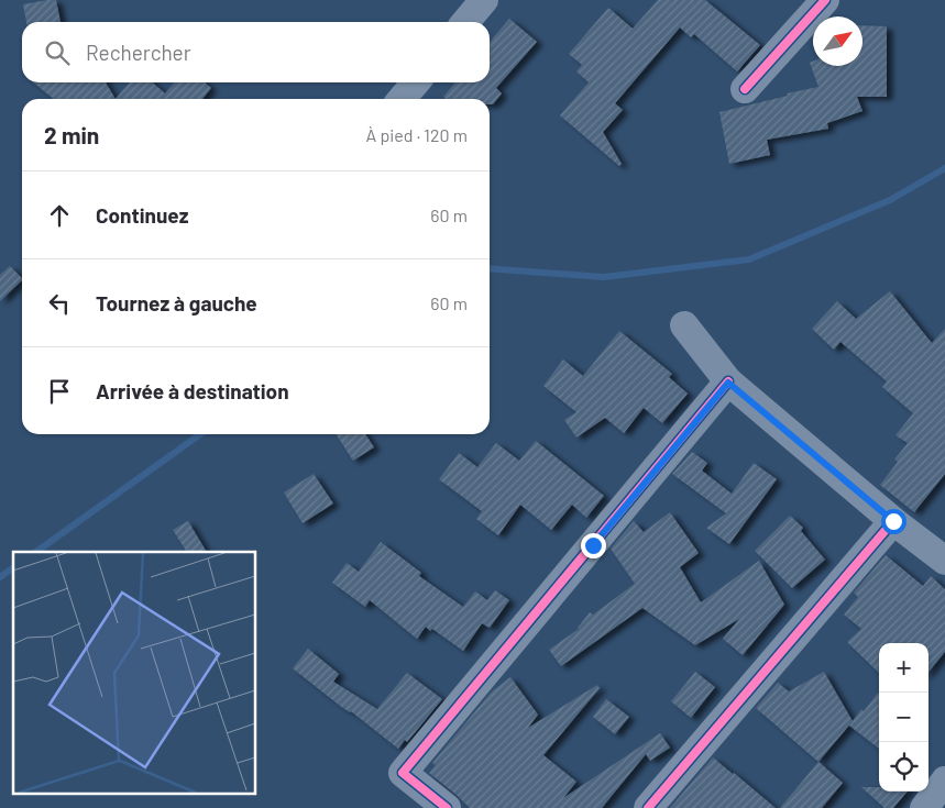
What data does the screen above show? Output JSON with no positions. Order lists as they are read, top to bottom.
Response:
{
  "north": "top right",
  "page": {
    "search": "Rechercher",
    "heading": ["2 min", "À pied · 120 m"],
    "list": [
      ["Continuez", "60 m"],
      ["Tournez à gauche", "60 m"],
      "Arrivée à destination"
    ],
    "map_buttons": ["+", "−"]
  }
}
